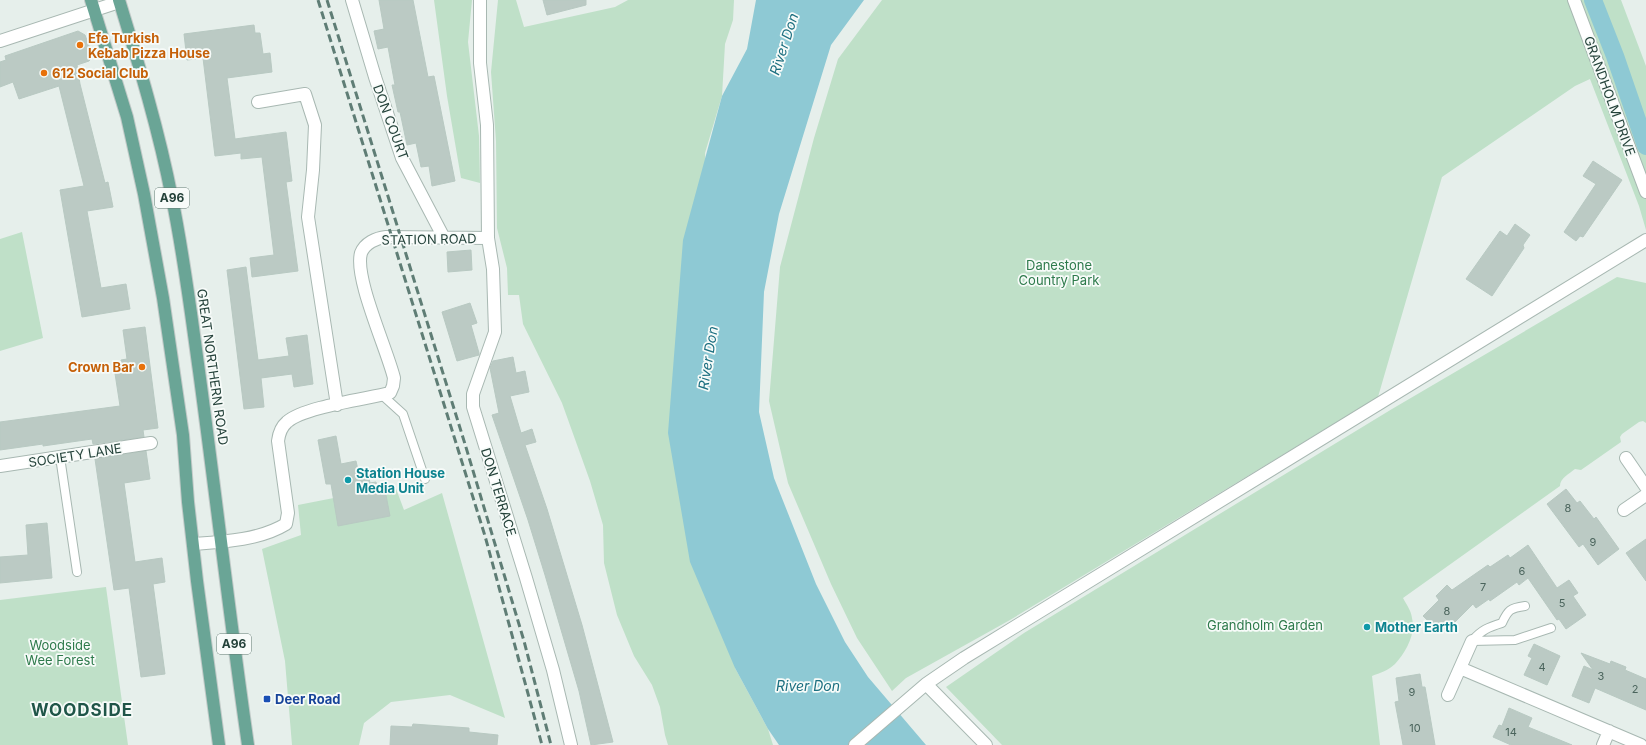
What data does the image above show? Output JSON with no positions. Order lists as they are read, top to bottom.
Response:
{
  "streets": {
    "main road": ["A96", "GREAT NORTHERN ROAD"],
    "street": [
      "GRANDHOLM DRIVE",
      "DON COURT",
      "STATION ROAD",
      "SOCIETY LANE",
      "DON TERRACE"
    ]
  },
  "crossings": [
    ["DON COURT", "STATION ROAD"],
    ["STATION ROAD", "DON TERRACE"]
  ],
  "districts": ["WOODSIDE"],
  "water": ["River Don"],
  "parks": ["Danestone Country Park", "Grandholm Garden", "Woodside Wee Forest"],
  "places": {
    "other": [
      "Efe Turkish Kebab Pizza House",
      "612 Social Club",
      "Crown Bar",
      "Station House Media Unit",
      "Mother Earth"
    ],
    "transit": ["Deer Road"]
  },
  "house_numbers": [
    "8",
    "9",
    "6",
    "7",
    "5",
    "8",
    "4",
    "3",
    "2",
    "9",
    "10",
    "14"
  ]
}
